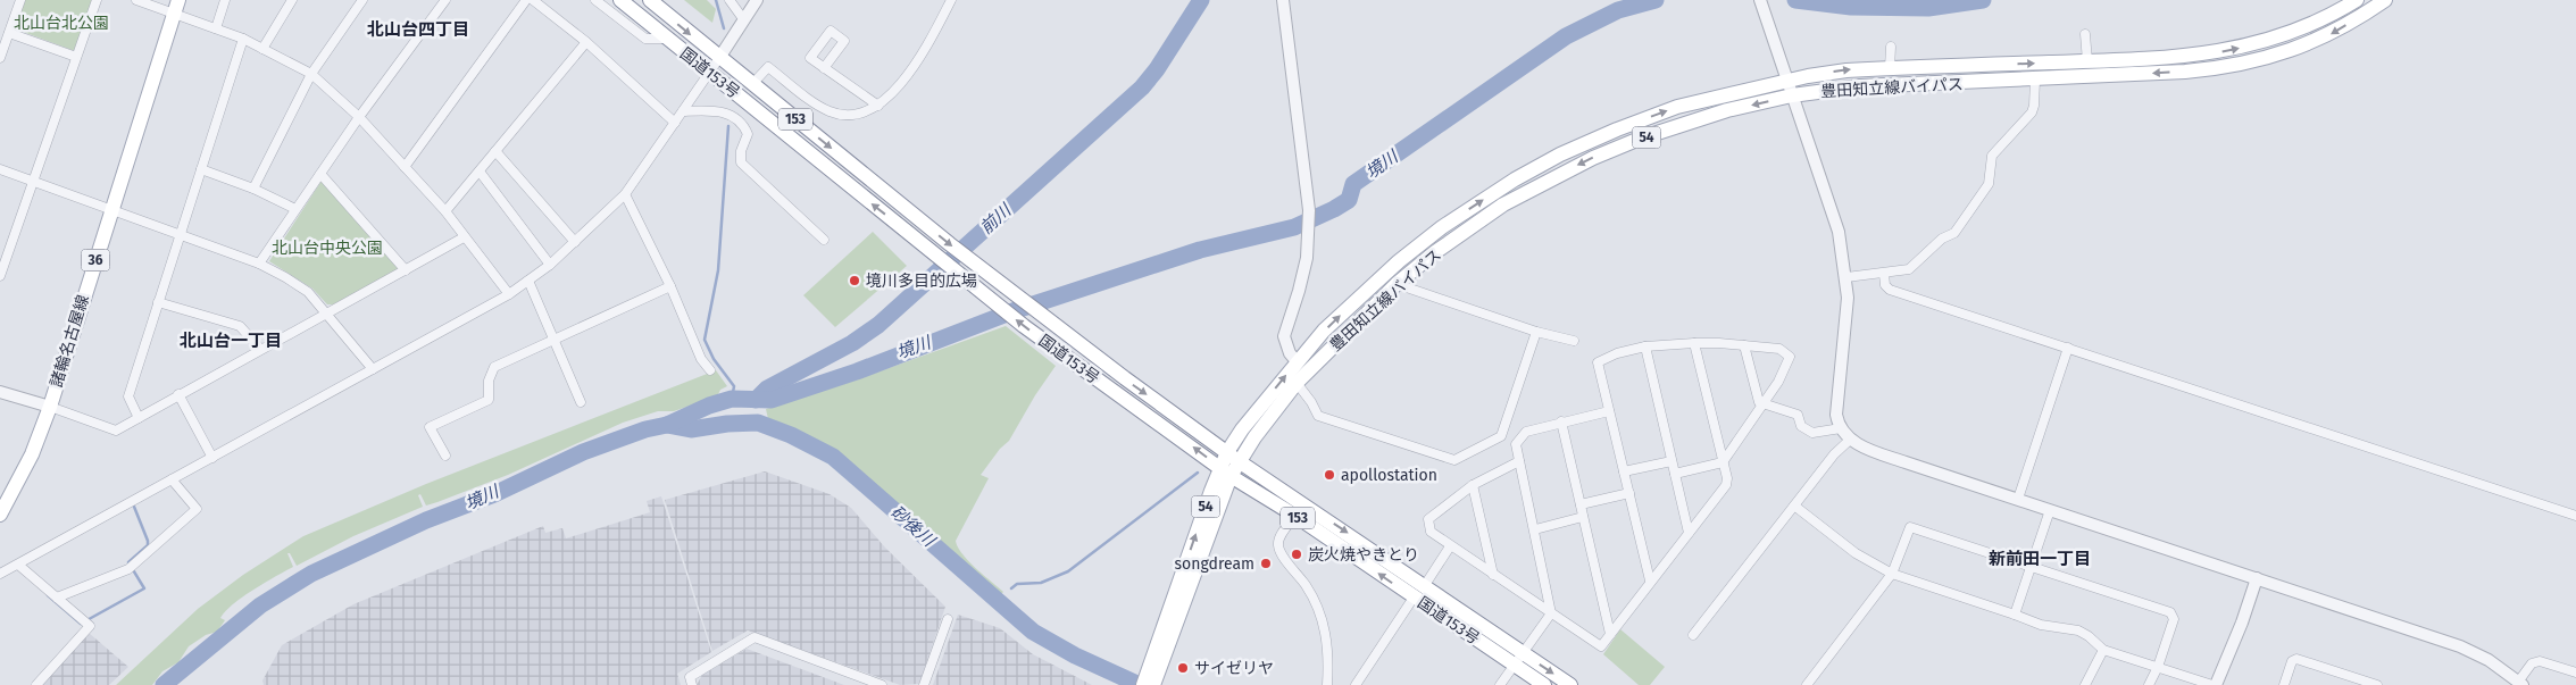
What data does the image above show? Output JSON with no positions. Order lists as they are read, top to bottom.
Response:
{
  "streets": {
    "main road": [
      "国道153号",
      "豊田知立線バイパス",
      "153",
      "54",
      "36",
      "諸輪名古屋線"
    ]
  },
  "crossings": [
    ["国道153号", "豊田知立線バイパス"]
  ],
  "districts": ["北山台四丁目", "北山台一丁目", "新前田一丁目"],
  "water": ["境川", "前川", "砂後川"],
  "parks": ["北山台北公園", "北山台中央公園"],
  "places": [
    "境川多目的広場",
    "apollostation",
    "炭火焼やきとり",
    "songdream",
    "サイゼリヤ"
  ]
}
